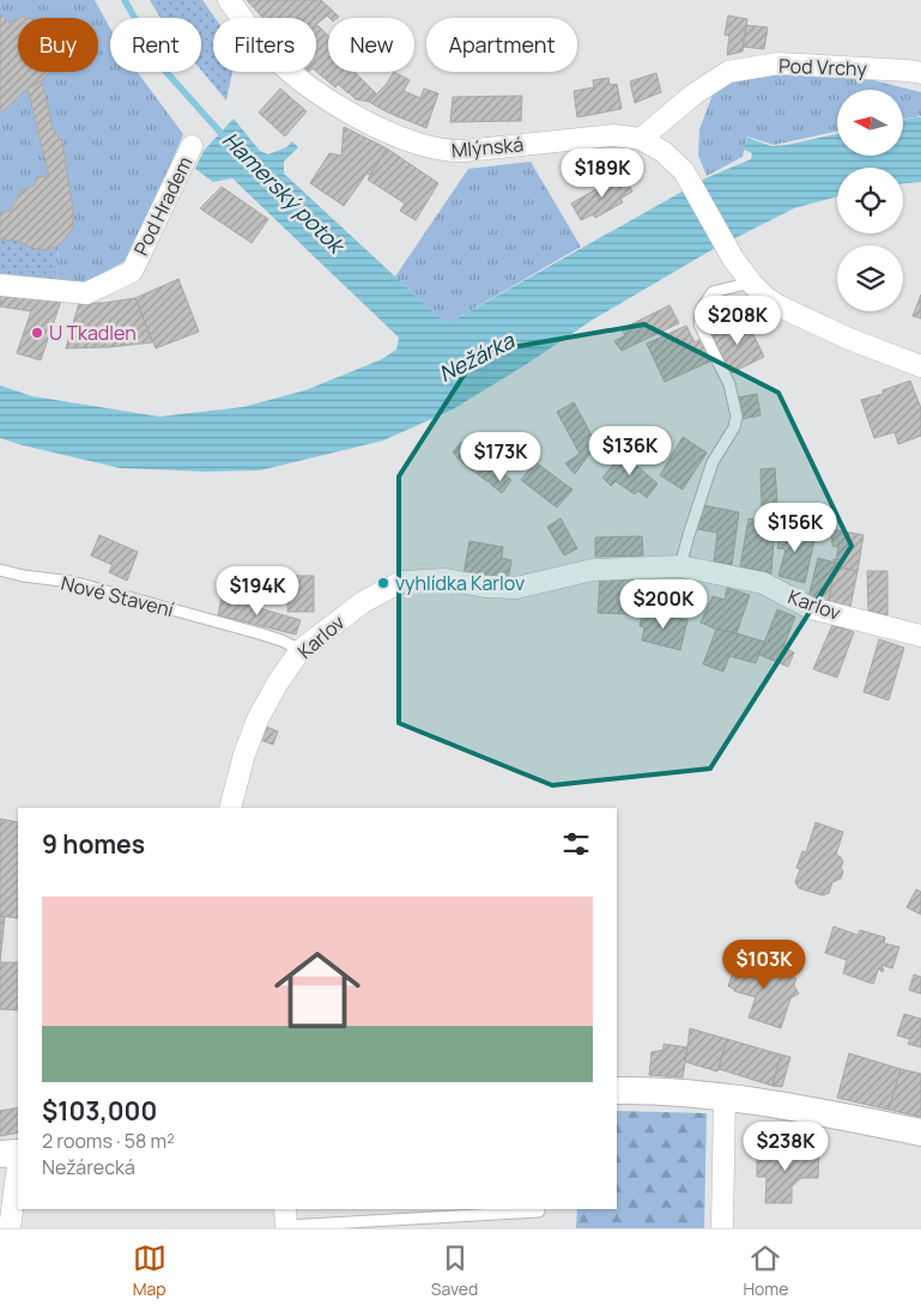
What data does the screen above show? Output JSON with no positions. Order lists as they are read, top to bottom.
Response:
{
  "streets": {
    "street": [
      "Pod Vrchy",
      "Mlýnská",
      "Pod Hradem",
      "Karlov"
    ],
    "lane": ["Nové Stavení"]
  },
  "crossings": [
    ["Pod Vrchy", "Mlýnská"],
    ["Nové Stavení", "Karlov"]
  ],
  "water": ["Hamerský potok", "Nežárka"],
  "places": ["U Tkadlen", "vyhlídka Karlov"],
  "north": "left",
  "page": {
    "chip": [
      "Buy",
      "Rent",
      "Filters",
      "New",
      "Apartment"
    ],
    "price": [
      "$189K",
      "$208K",
      "$136K",
      "$173K",
      "$156K",
      "$194K",
      "$200K",
      "$103K",
      "$238K"
    ],
    "heading": "9 homes",
    "list": [
      {
        "name": "$103,000",
        "note": "2 rooms · 58 m² · Nežárecká"
      }
    ],
    "tabs": ["Map", "Saved", "Home"]
  }
}
